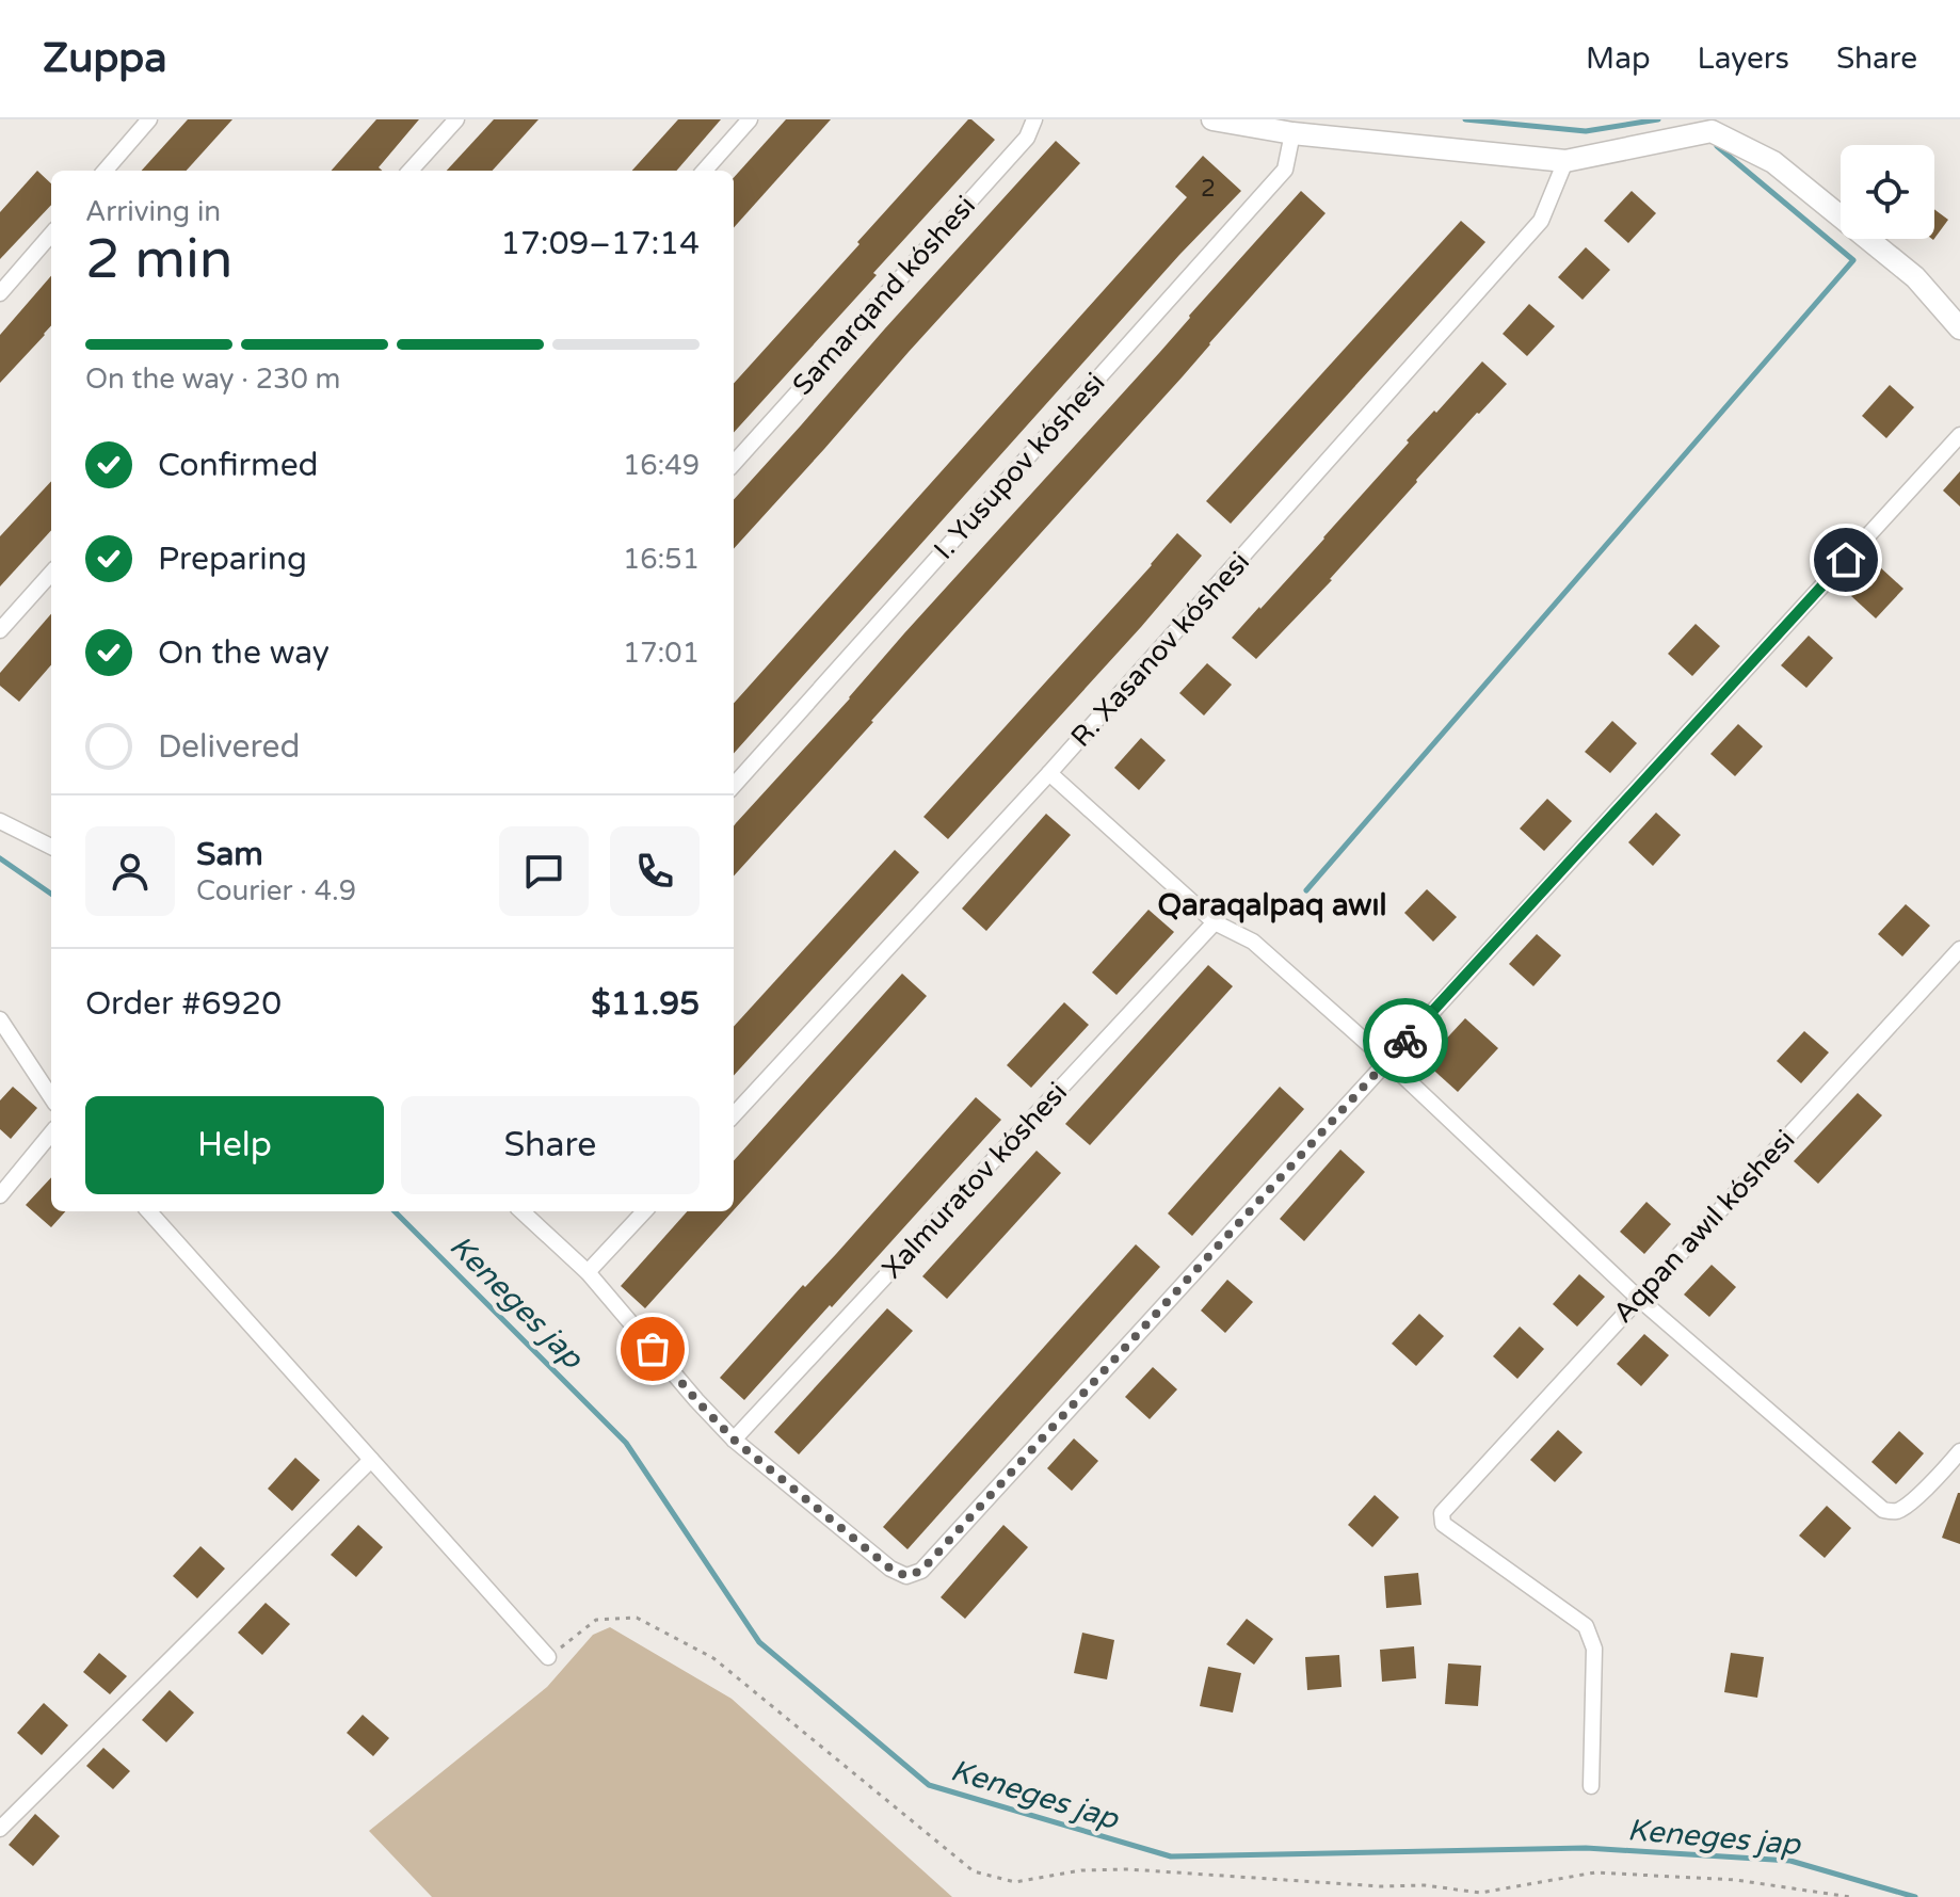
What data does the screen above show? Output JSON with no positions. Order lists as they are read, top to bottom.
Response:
{
  "streets": {
    "street": [
      "Samarqand kóshesi",
      "I. Yusupov kóshesi",
      "R. Xasanov kóshesi",
      "Xalmuratov kóshesi",
      "Aqpan awıl kóshesi"
    ]
  },
  "districts": ["Qaraqalpaq awıl"],
  "water": ["Keneges jap"],
  "house_numbers": ["2"],
  "page": {
    "header": "Zuppa",
    "nav": ["Map", "Layers", "Share"],
    "heading": ["2 min", "Arriving in", "17:09–17:14"],
    "panel": [
      "Sam",
      "Courier · 4.9",
      "Order #6920",
      "$11.95"
    ],
    "bar": "On the way · 230 m",
    "list": [
      ["Confirmed", "16:49"],
      ["Preparing", "16:51"],
      ["On the way", "17:01"],
      "Delivered"
    ],
    "buttons": ["Help", "Share"]
  }
}
